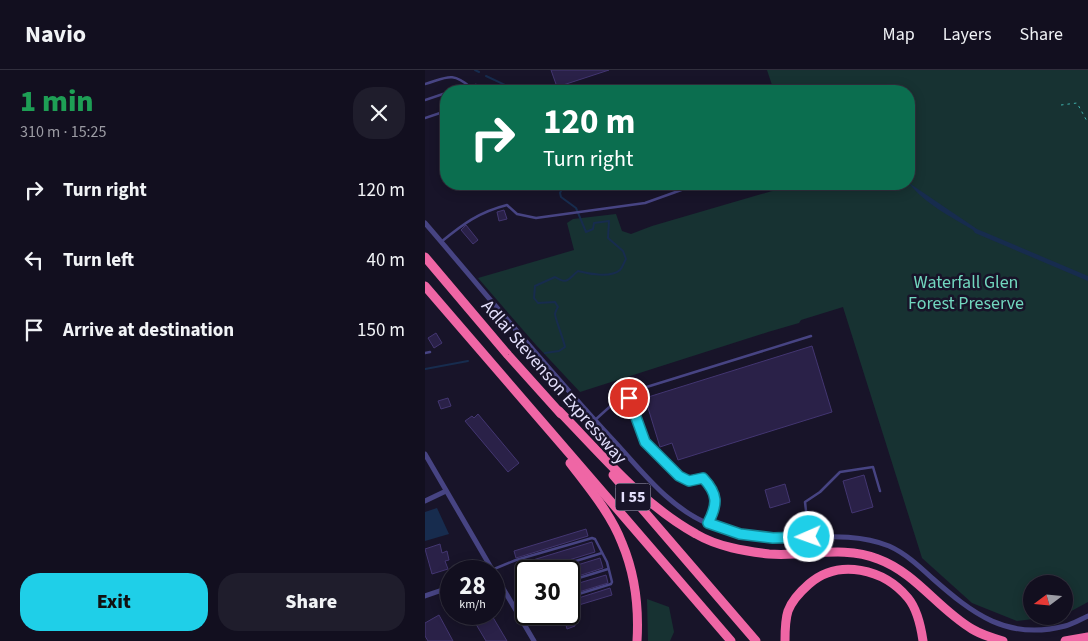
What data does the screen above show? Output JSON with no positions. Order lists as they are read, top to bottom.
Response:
{
  "streets": {
    "highway": ["Adlai Stevenson Expressway", "I 55"]
  },
  "parks": ["Waterfall Glen Forest Preserve"],
  "north": "left",
  "page": {
    "header": "Navio",
    "nav": ["Map", "Layers", "Share"],
    "heading": ["1 min", "310 m · 15:25"],
    "turn": ["120 m", "Turn right"],
    "list": [
      {
        "name": "Turn right",
        "value": "120 m"
      },
      {
        "name": "Turn left",
        "value": "40 m"
      },
      {
        "name": "Arrive at destination",
        "value": "150 m"
      }
    ],
    "speed": "28 km/h",
    "limit": "30",
    "buttons": ["Exit", "Share"]
  }
}
